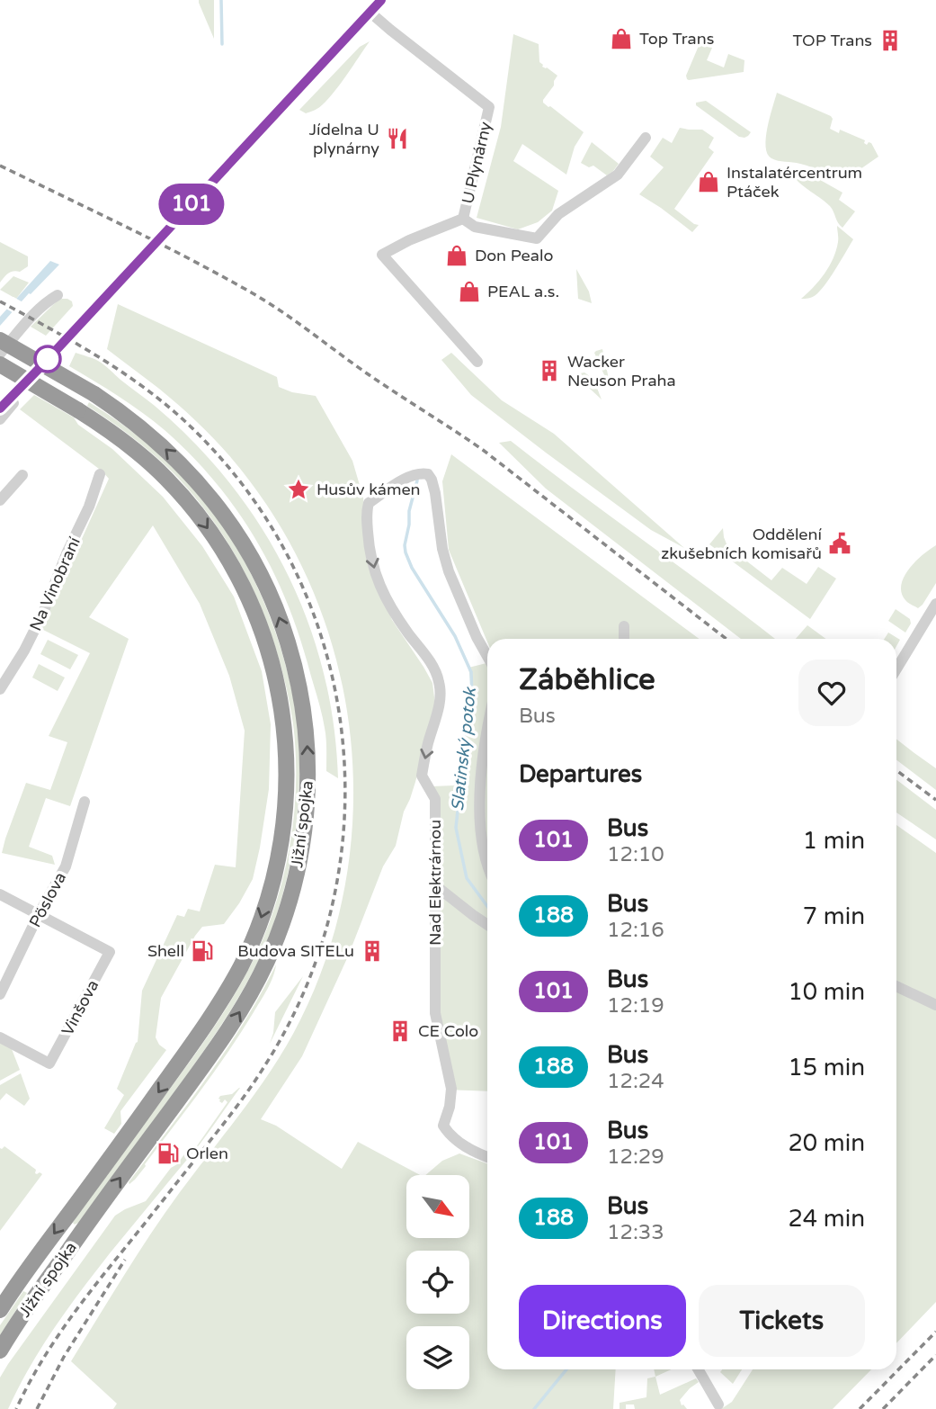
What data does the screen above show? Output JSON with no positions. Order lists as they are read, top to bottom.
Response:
{
  "streets": {
    "highway": ["Jižní spojka"],
    "street": [
      "U Plynárny",
      "Na Vinobraní",
      "Nad Elektrárnou",
      "Pöslova",
      "Vinšova"
    ]
  },
  "crossings": [
    ["Pöslova", "Vinšova"]
  ],
  "water": ["Slatinský potok"],
  "places": {
    "shop": [
      "Top Trans",
      "Instalatércentrum Ptáček",
      "Don Pealo",
      "PEAL a.s."
    ],
    "building": [
      "TOP Trans",
      "Wacker Neuson Praha",
      "Budova SITELu",
      "CE Colo"
    ],
    "restaurant": ["Jídelna U plynárny"],
    "place": ["Husův kámen"],
    "public building": ["Oddělení zkušebních komisařů"],
    "fuel station": ["Shell", "Orlen"]
  },
  "lines": ["bus line 101"],
  "north": "bottom right",
  "page": {
    "on_map": "101",
    "heading": [
      ["Záběhlice", "Bus"],
      "Departures"
    ],
    "list": [
      {
        "mark": "101",
        "name": "Bus",
        "note": "12:10",
        "value": "1 min"
      },
      {
        "mark": "188",
        "name": "Bus",
        "note": "12:16",
        "value": "7 min"
      },
      {
        "mark": "101",
        "name": "Bus",
        "note": "12:19",
        "value": "10 min"
      },
      {
        "mark": "188",
        "name": "Bus",
        "note": "12:24",
        "value": "15 min"
      },
      {
        "mark": "101",
        "name": "Bus",
        "note": "12:29",
        "value": "20 min"
      },
      {
        "mark": "188",
        "name": "Bus",
        "note": "12:33",
        "value": "24 min"
      }
    ],
    "buttons": ["Directions", "Tickets"]
  }
}
